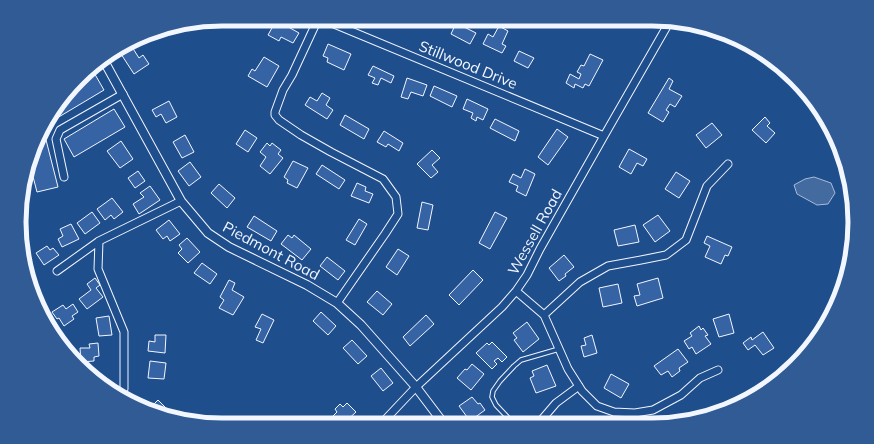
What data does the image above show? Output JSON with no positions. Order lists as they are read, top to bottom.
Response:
{
  "streets": {
    "street": ["Stillwood Drive", "Wessell Road", "Piedmont Road"]
  },
  "crossings": [
    ["Stillwood Drive", "Wessell Road"],
    ["Wessell Road", "Piedmont Road"]
  ]
}
